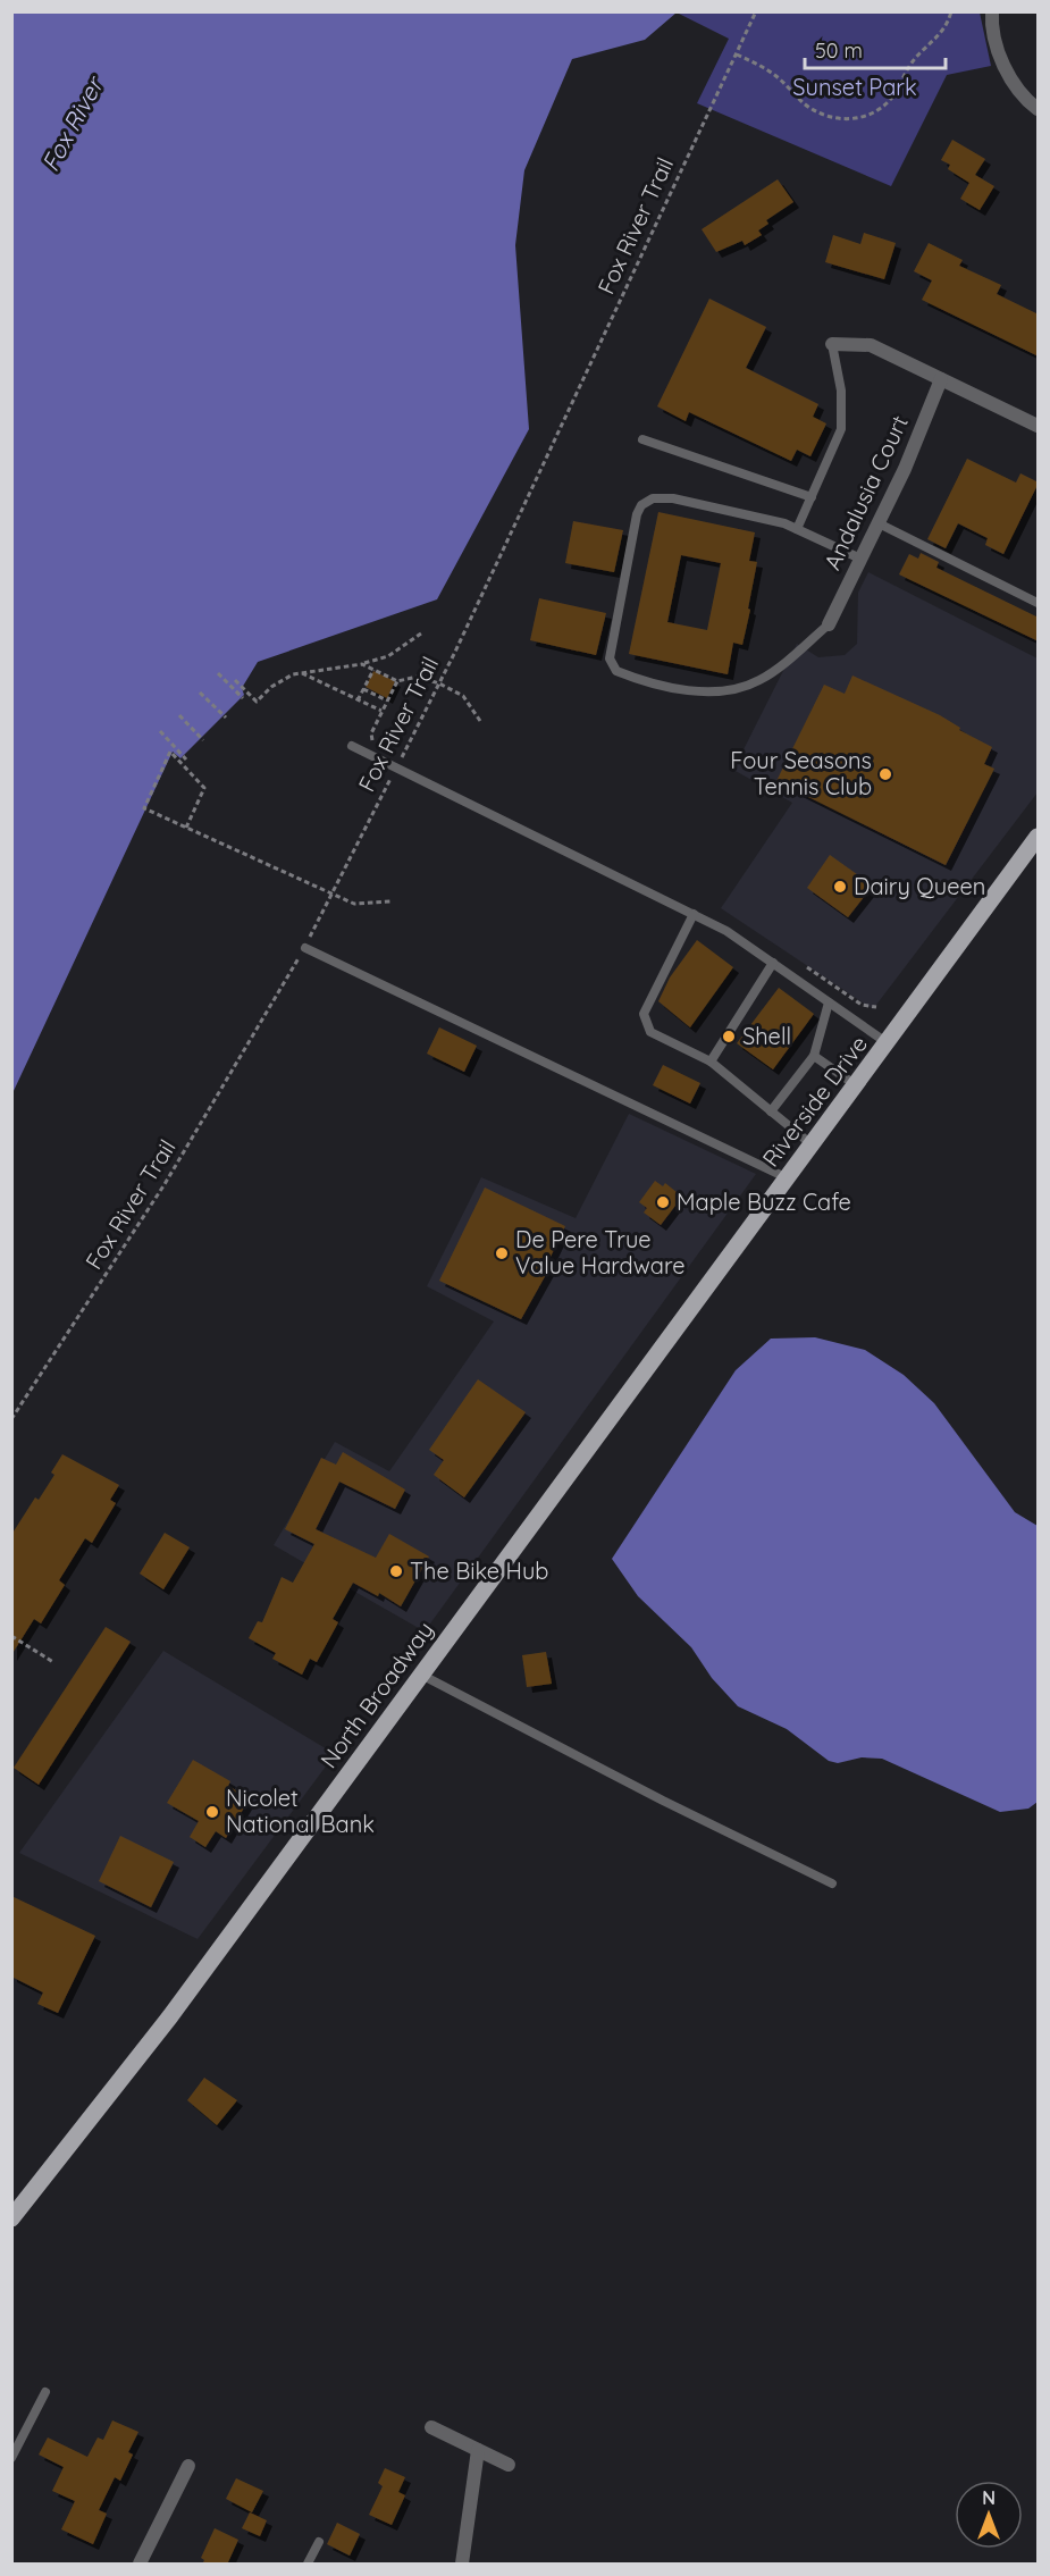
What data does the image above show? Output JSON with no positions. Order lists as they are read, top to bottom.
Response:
{
  "streets": {
    "main road": ["Riverside Drive", "North Broadway"],
    "street": ["Andalusia Court"],
    "path": ["Fox River Trail"]
  },
  "crossings": [
    ["Riverside Drive", "North Broadway"]
  ],
  "water": ["Fox River"],
  "parks": ["Sunset Park"],
  "places": [
    "Four Seasons Tennis Club",
    "Dairy Queen",
    "Shell",
    "Maple Buzz Cafe",
    "De Pere True Value Hardware",
    "The Bike Hub",
    "Nicolet National Bank"
  ],
  "scale_bar": "50 m",
  "north": "top"
}
